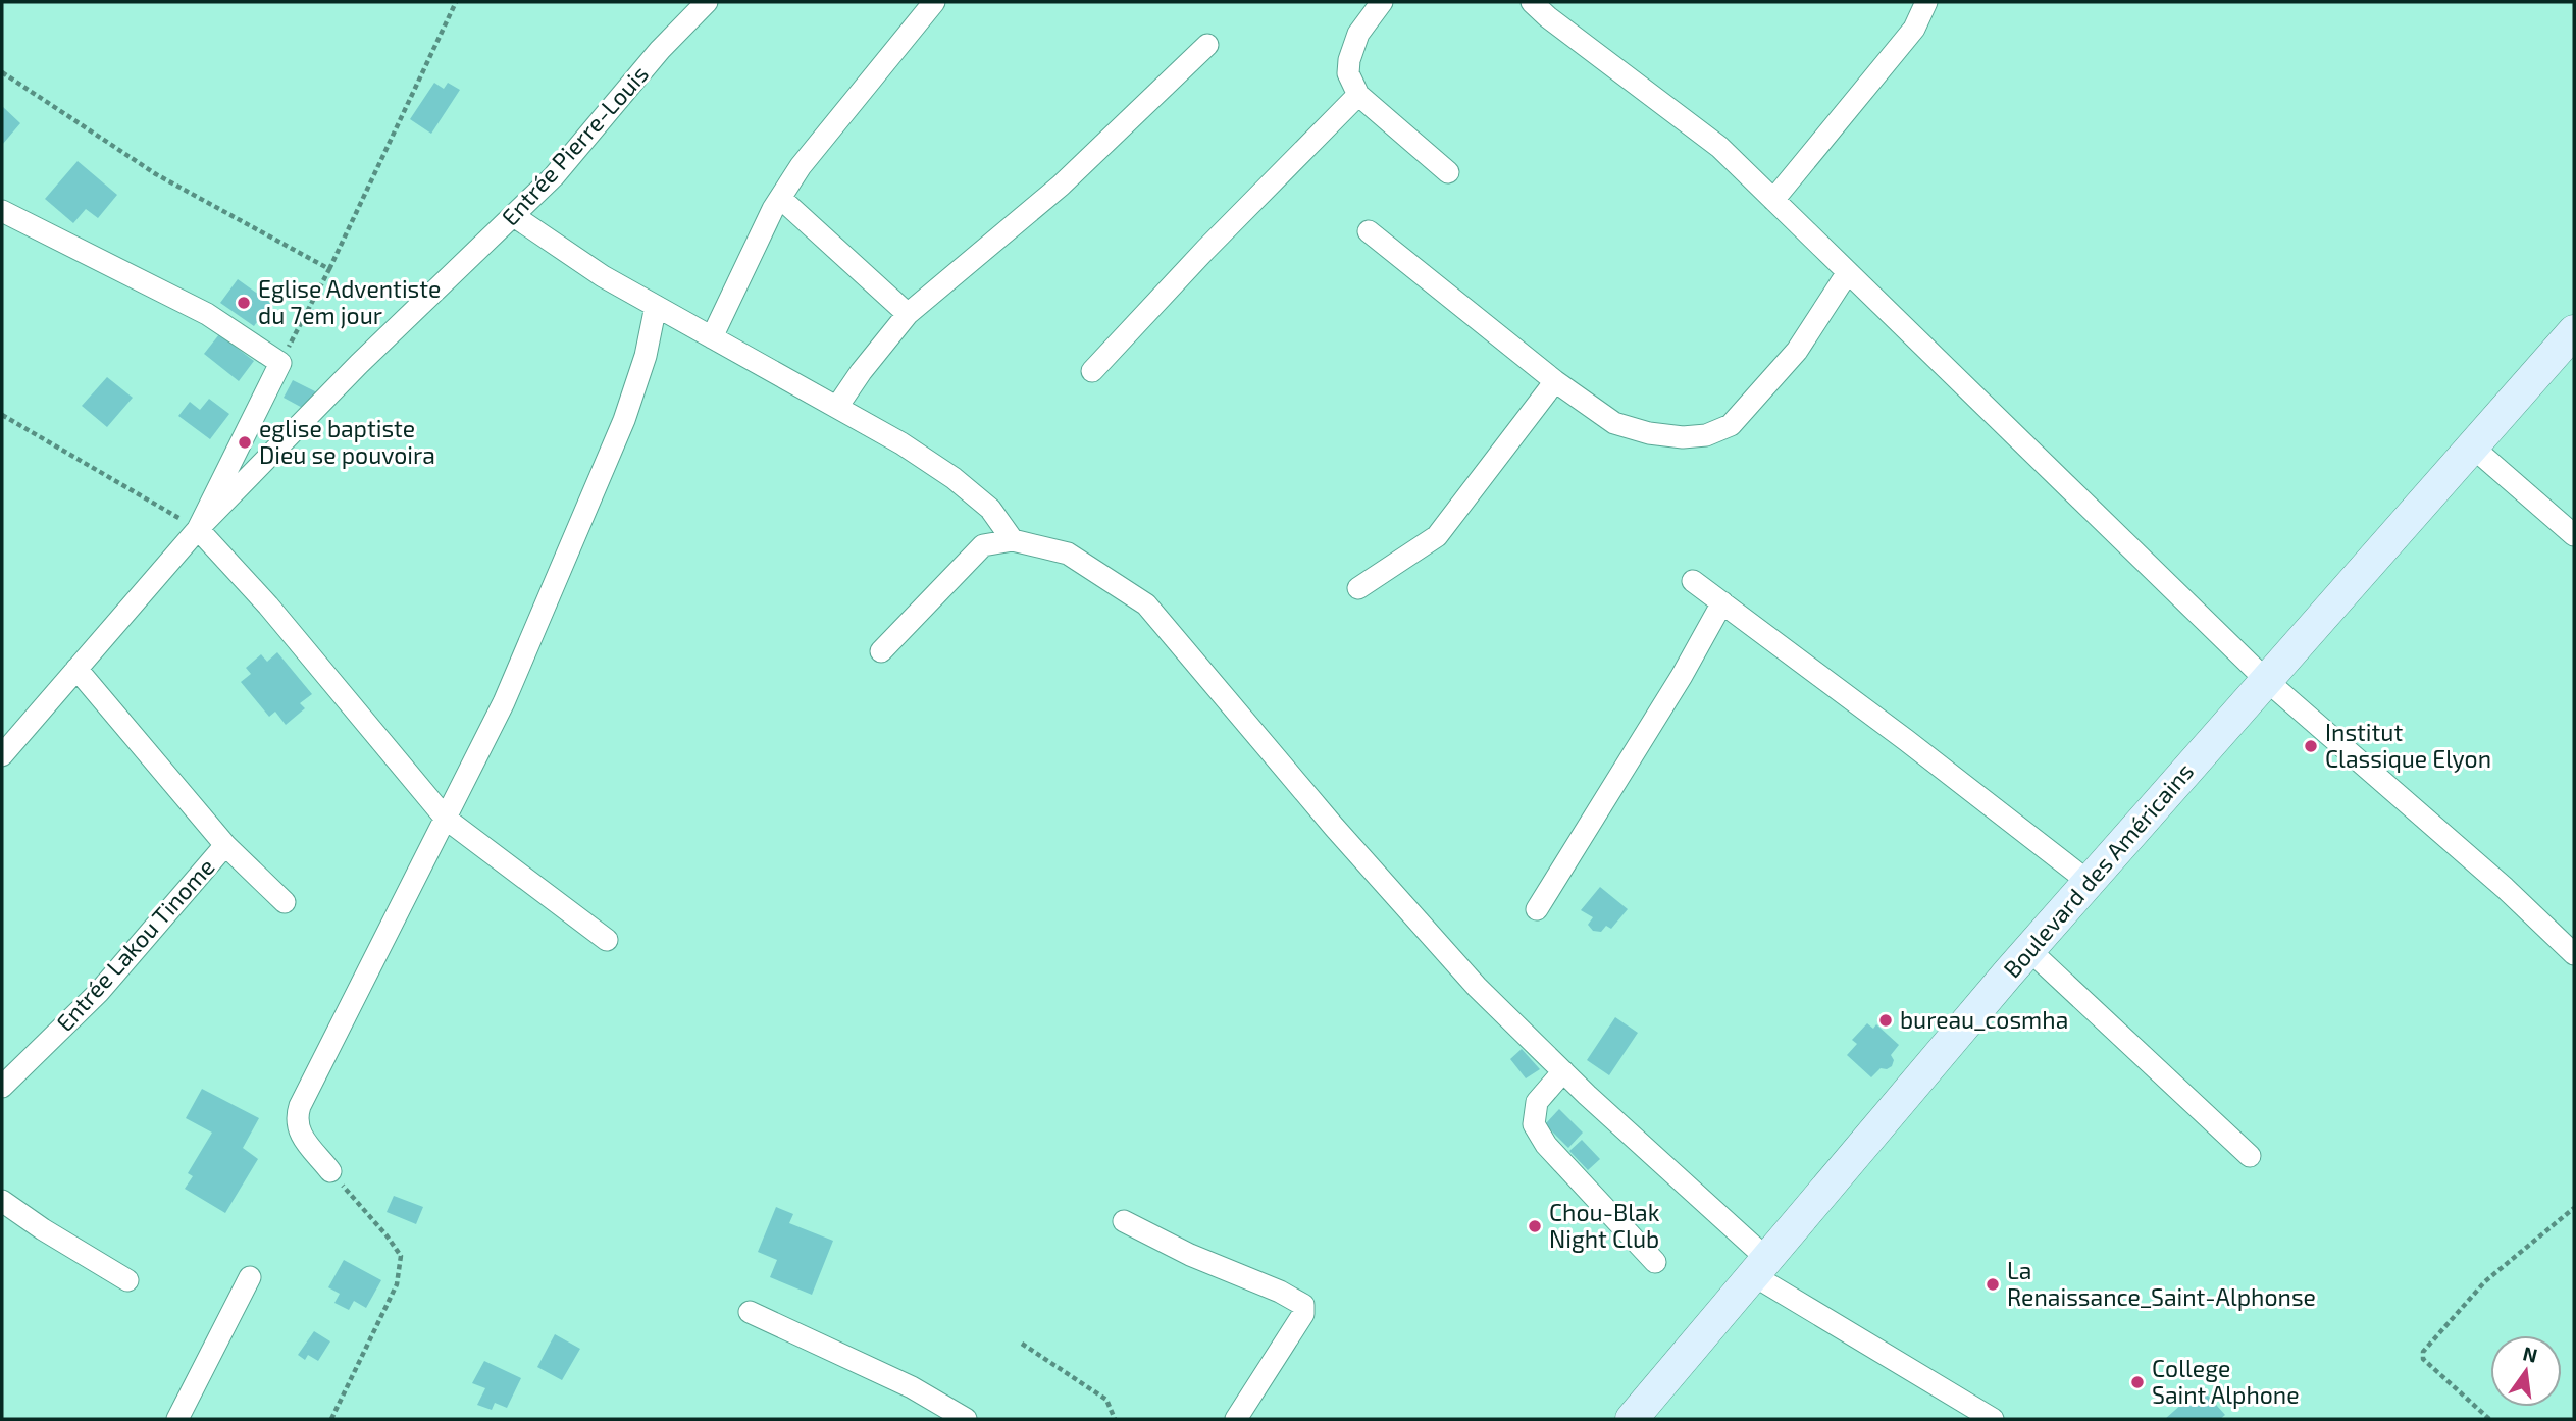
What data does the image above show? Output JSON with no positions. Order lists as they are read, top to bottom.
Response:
{
  "streets": {
    "main road": ["Boulevard des Américains"],
    "street": ["Entrée Pierre-Louis", "Entrée Lakou Tinome"]
  },
  "places": [
    "Eglise Adventiste du 7em jour",
    "eglise baptiste Dieu se pouvoira",
    "Institut Classique Elyon",
    "bureau_cosmha",
    "Chou-Blak Night Club",
    "La Renaissance_Saint-Alphonse",
    "College Saint Alphone"
  ],
  "north": "top"
}
